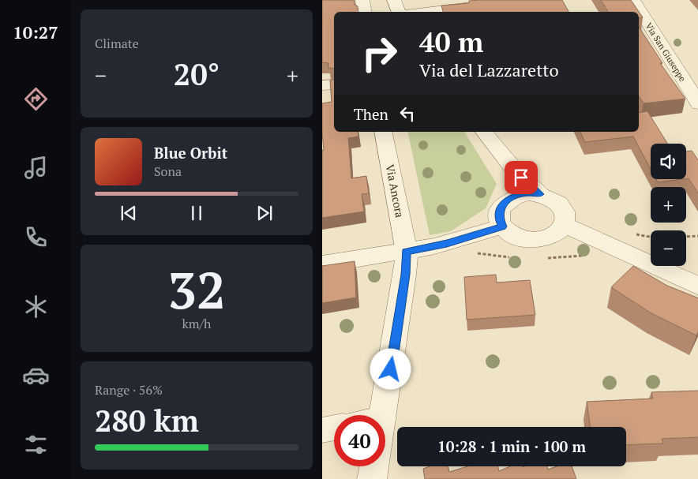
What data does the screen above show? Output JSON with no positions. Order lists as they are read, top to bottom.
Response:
{
  "streets": {
    "street": ["Via San Giuseppe", "Via Ancora"]
  },
  "page": {
    "tabs": "10:27",
    "tile": [
      "Climate",
      ["32", "km/h"],
      ["Range · 56%", "280 km"]
    ],
    "turn": ["40 m", "Via del Lazzaretto"],
    "heat": ["−", "20°", "+"],
    "then": "Then",
    "song": ["Blue Orbit", "Sona"],
    "map_buttons": ["+", "−"],
    "limit": "40",
    "trip": "10:28 · 1 min · 100 m"
  }
}
